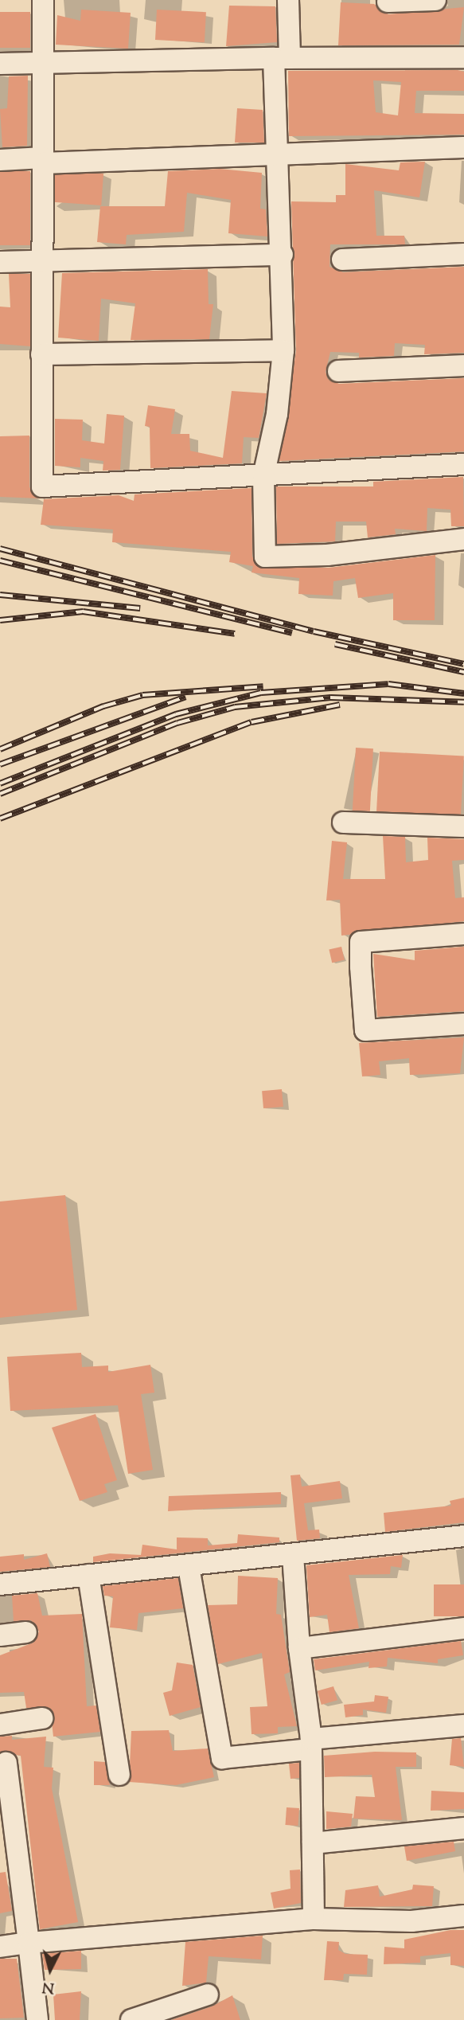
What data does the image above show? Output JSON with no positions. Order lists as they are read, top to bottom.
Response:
{
  "north": "bottom"
}
